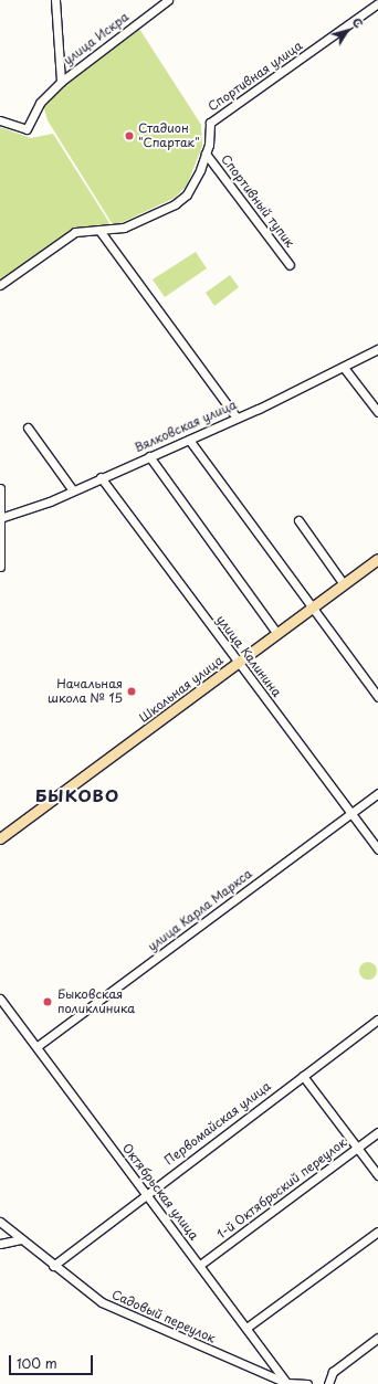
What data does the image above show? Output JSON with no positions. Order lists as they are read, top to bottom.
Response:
{
  "streets": {
    "main road": ["Школьная улица"],
    "street": [
      "улица Искра",
      "Спортивная улица",
      "Спортивный тупик",
      "Вялковская улица",
      "улица Калинина",
      "улица Карла Маркса",
      "Первомайская улица",
      "1-й Октябрьский переулок",
      "Октябрьская улица",
      "Садовый переулок"
    ]
  },
  "crossings": [
    ["Спортивная улица", "Спортивный тупик"],
    ["Вялковская улица", "улица Калинина"],
    ["улица Калинина", "Школьная улица"],
    ["улица Калинина", "улица Карла Маркса"],
    ["улица Карла Маркса", "Октябрьская улица"],
    ["Первомайская улица", "Октябрьская улица"],
    ["Первомайская улица", "Садовый переулок"],
    ["1-й Октябрьский переулок", "Октябрьская улица"],
    ["Октябрьская улица", "Садовый переулок"]
  ],
  "districts": ["БЫКОВО"],
  "places": ["Стадион \"Спартак\"", "Начальная школа № 15", "Быковская поликлиника"],
  "scale_bar": "100 m",
  "north": "top right"
}
